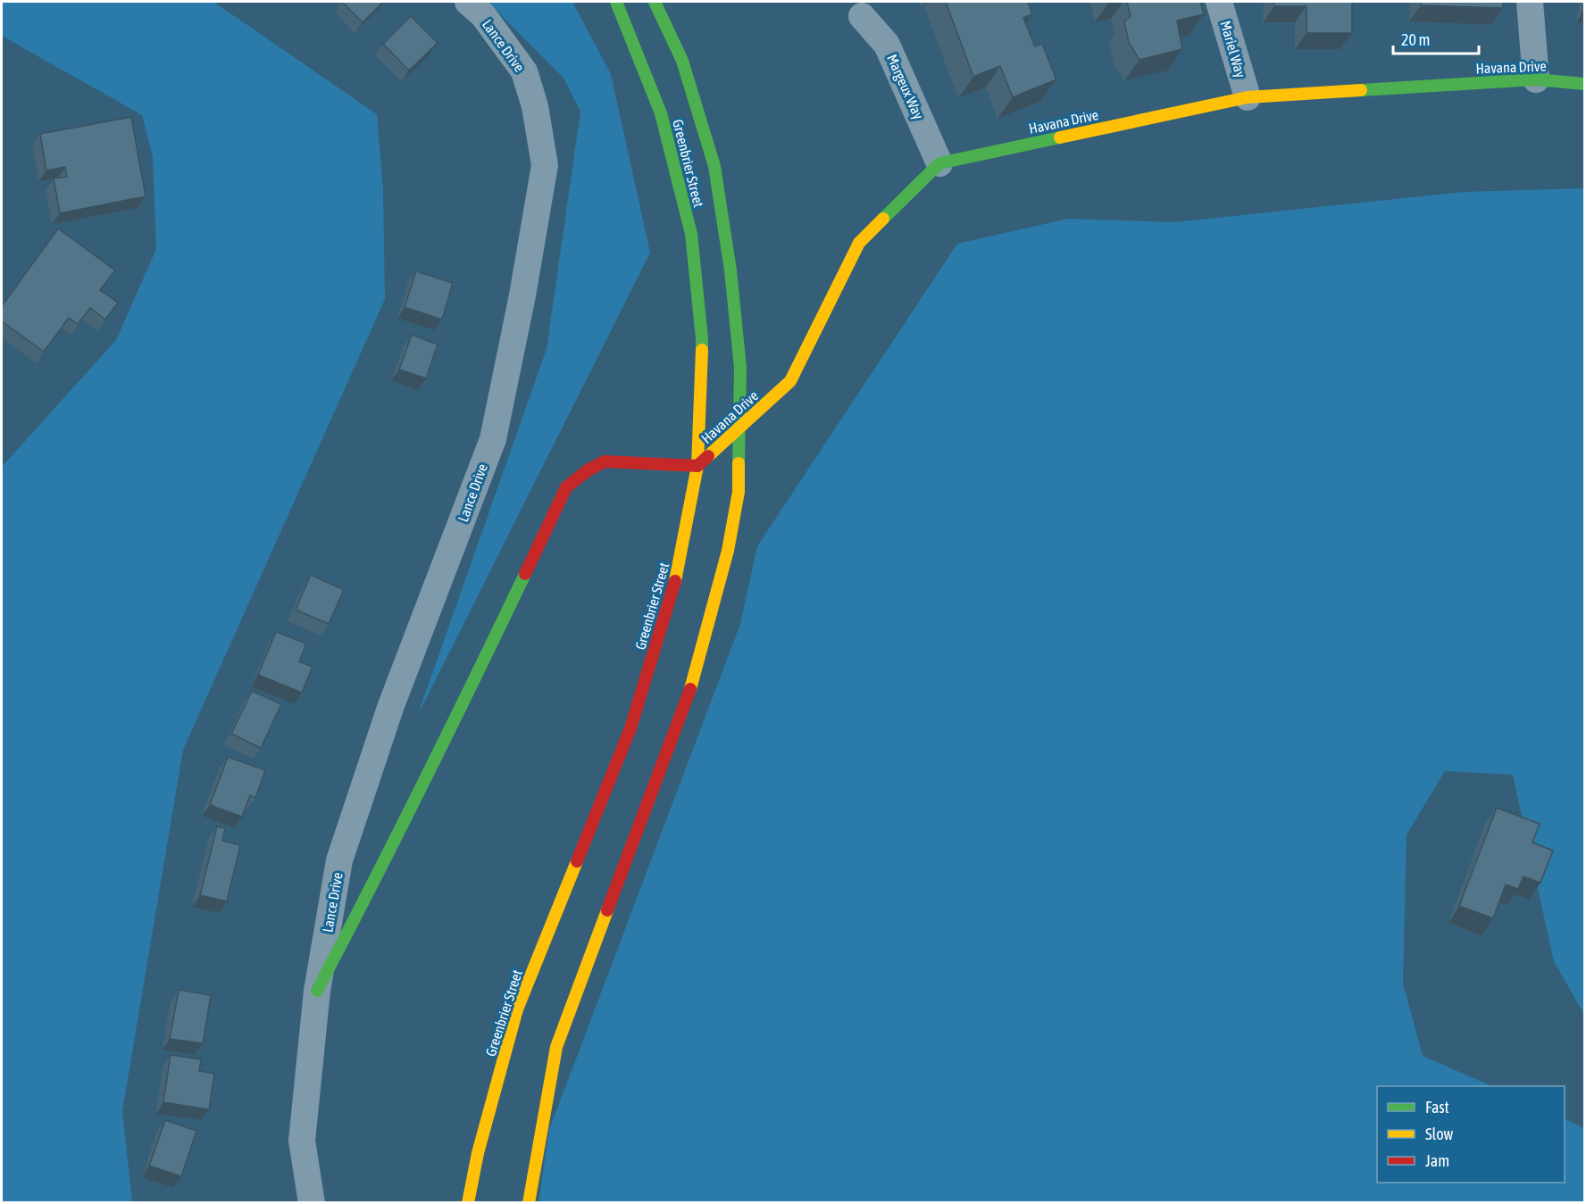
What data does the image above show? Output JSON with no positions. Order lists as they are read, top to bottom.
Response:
{
  "streets": {
    "main road": ["Lance Drive", "Havana Drive", "Greenbrier Street"],
    "street": ["Mariel Way", "Margeux Way"]
  },
  "crossings": [
    ["Lance Drive", "Havana Drive"],
    ["Lance Drive", "Greenbrier Street"],
    ["Mariel Way", "Havana Drive"],
    ["Havana Drive", "Margeux Way"],
    ["Havana Drive", "Greenbrier Street"]
  ],
  "legend": ["Fast", "Slow", "Jam"],
  "scale_bar": "20 m"
}
